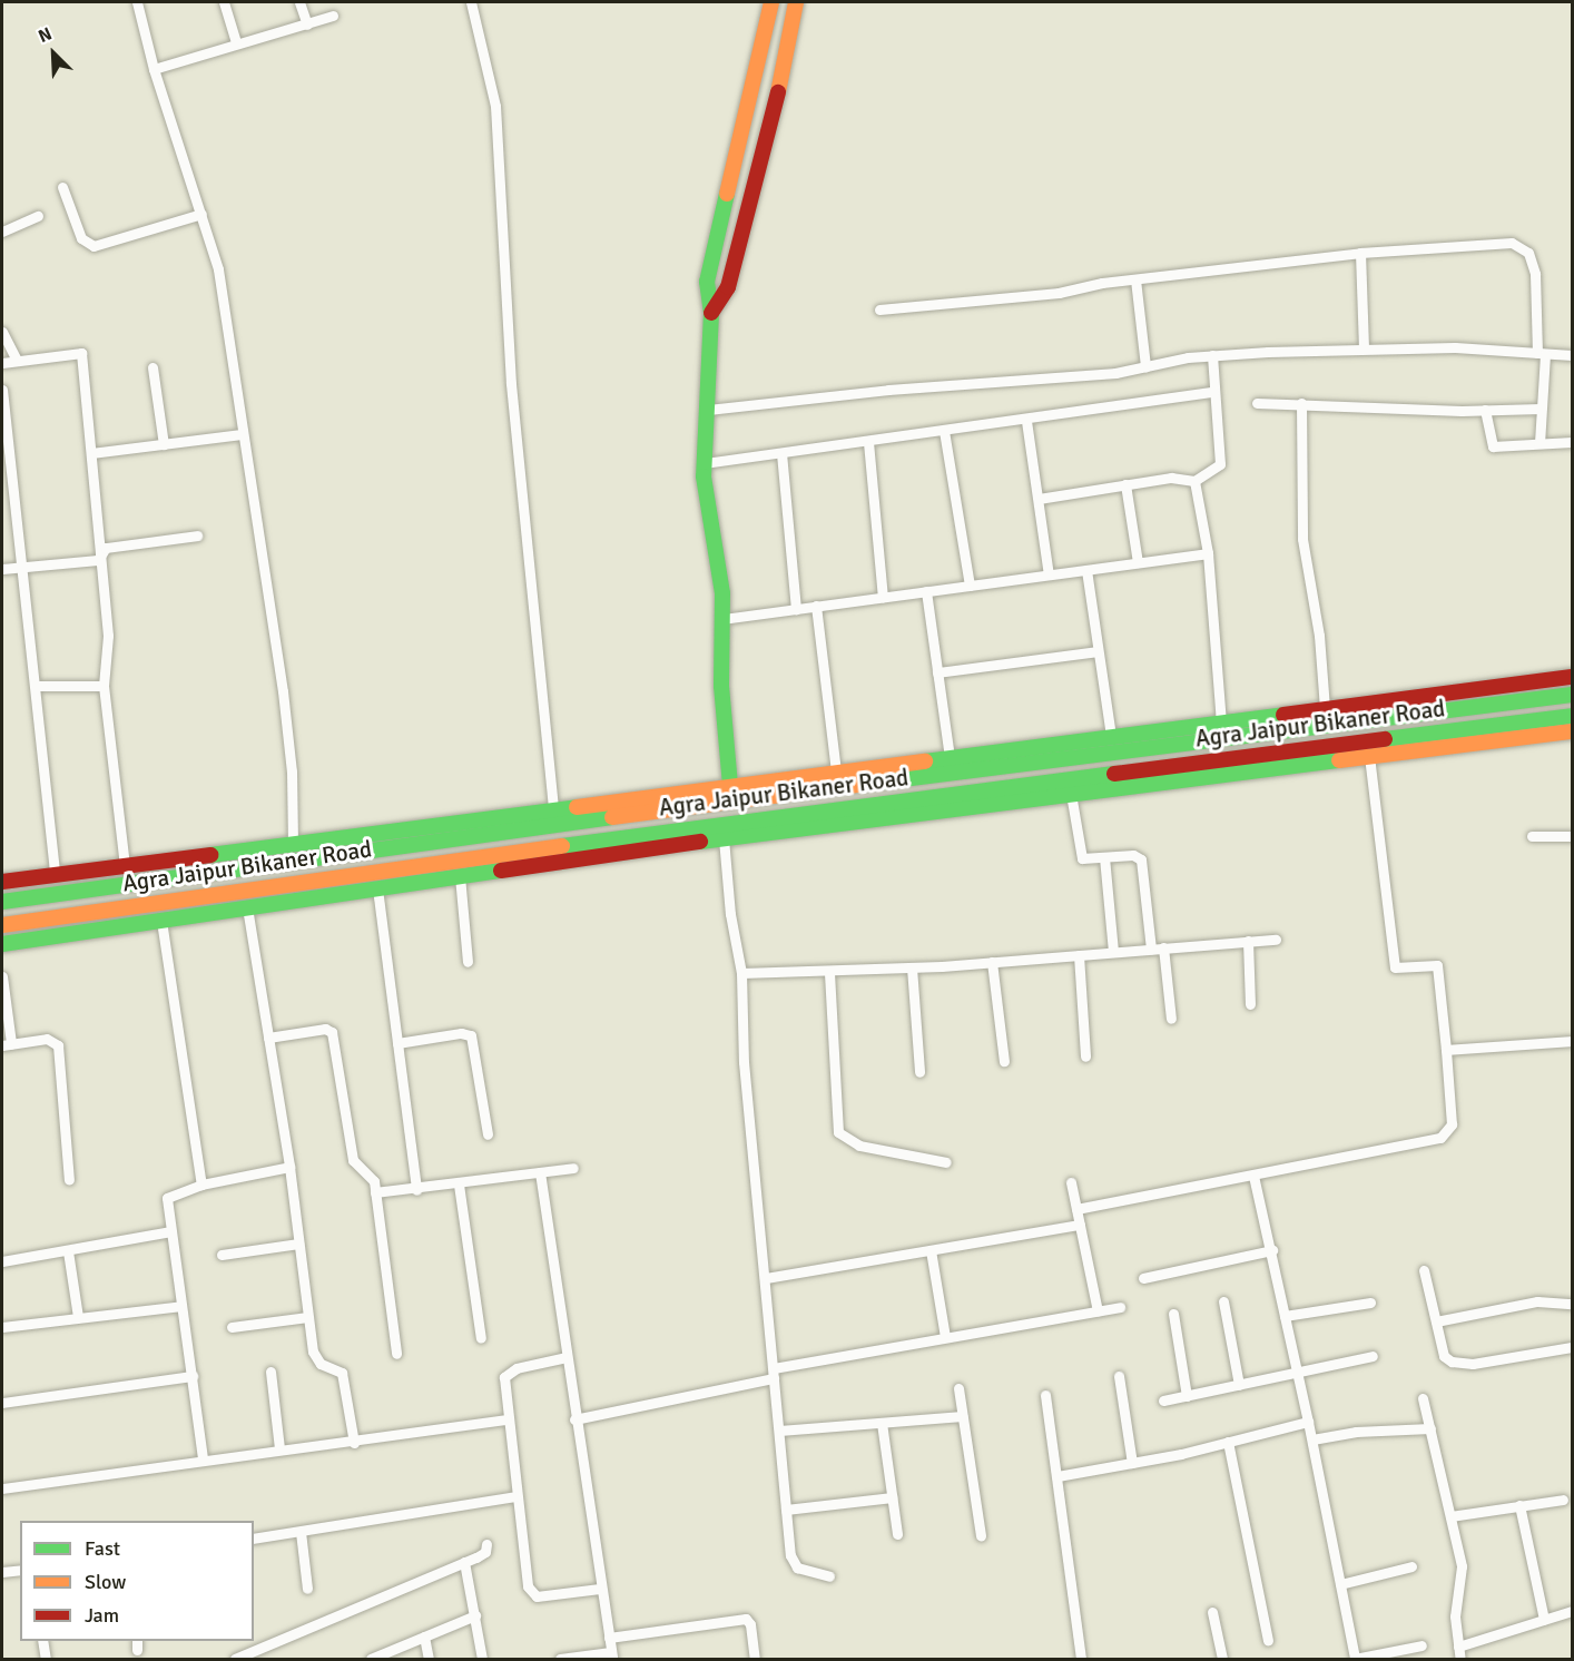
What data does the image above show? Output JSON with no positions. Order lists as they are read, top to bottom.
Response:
{
  "streets": {
    "main road": ["Agra Jaipur Bikaner Road"]
  },
  "legend": ["Fast", "Slow", "Jam"],
  "north": "top left"
}
